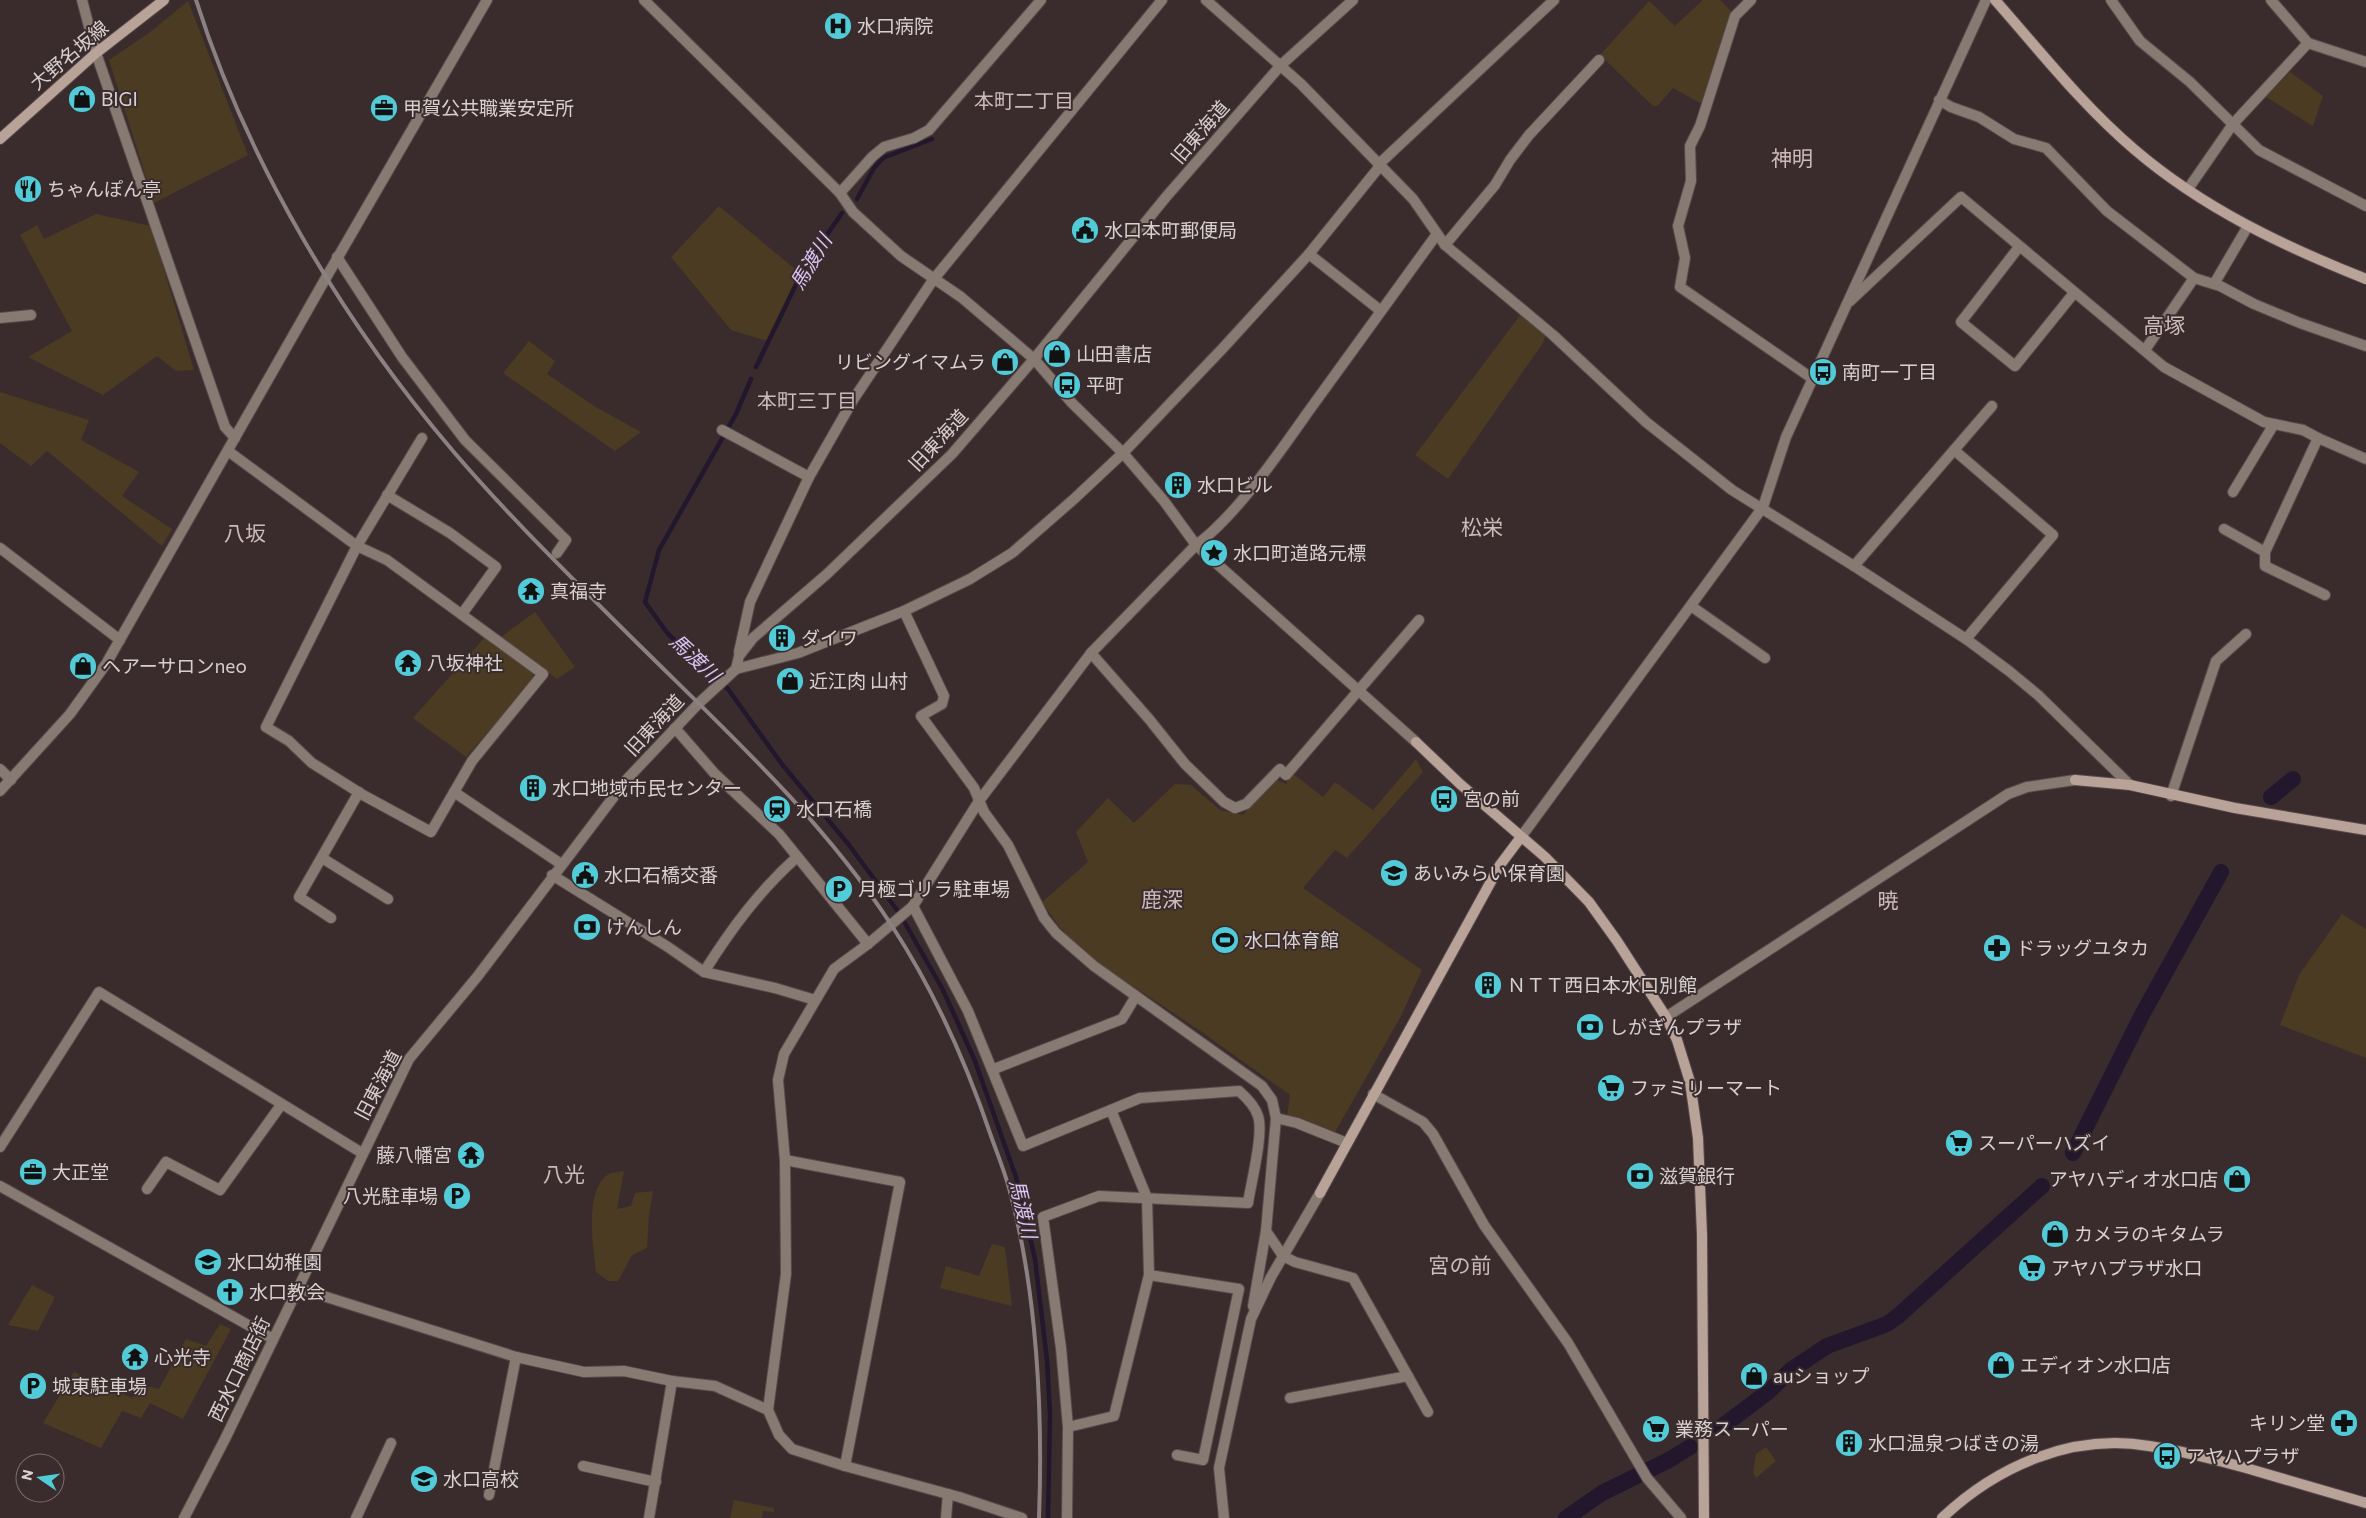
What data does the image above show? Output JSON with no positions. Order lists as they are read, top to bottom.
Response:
{
  "streets": {
    "street": ["大野名坂線", "旧東海道", "西水口商店街"]
  },
  "crossings": [
    ["旧東海道", "西水口商店街"]
  ],
  "districts": [
    "本町二丁目",
    "神明",
    "高塚",
    "本町三丁目",
    "松栄",
    "八坂",
    "鹿深",
    "暁",
    "八光",
    "宮の前"
  ],
  "water": ["馬渡川"],
  "places": {
    "hospital": ["水口病院"],
    "shop": [
      "BIGI",
      "山田書店",
      "リビングイマムラ",
      "ヘアーサロンneo",
      "近江肉 山村",
      "アヤハディオ水口店",
      "カメラのキタムラ",
      "エディオン水口店",
      "auショップ"
    ],
    "office": ["甲賀公共職業安定所", "大正堂"],
    "restaurant": ["ちゃんぽん亭"],
    "public building": ["水口本町郵便局", "水口石橋交番"],
    "bus stop": [
      "南町一丁目",
      "平町",
      "宮の前",
      "アヤハプラザ"
    ],
    "building": [
      "水口ビル",
      "ダイワ",
      "水口地域市民センター",
      "ＮＴＴ西日本水口別館",
      "水口温泉つばきの湯"
    ],
    "place": ["水口町道路元標"],
    "temple": [
      "真福寺",
      "八坂神社",
      "藤八幡宮",
      "心光寺"
    ],
    "station": ["水口石橋"],
    "school or university": ["あいみらい保育園", "水口幼稚園", "水口高校"],
    "parking": ["月極ゴリラ駐車場", "八光駐車場", "城東駐車場"],
    "bank": ["けんしん", "しがぎんプラザ", "滋賀銀行"],
    "sports": ["水口体育館"],
    "pharmacy": ["ドラッグユタカ", "キリン堂"],
    "supermarket": [
      "ファミリーマート",
      "スーパーハズイ",
      "アヤハプラザ水口",
      "業務スーパー"
    ],
    "church": ["水口教会"]
  },
  "north": "left"
}
